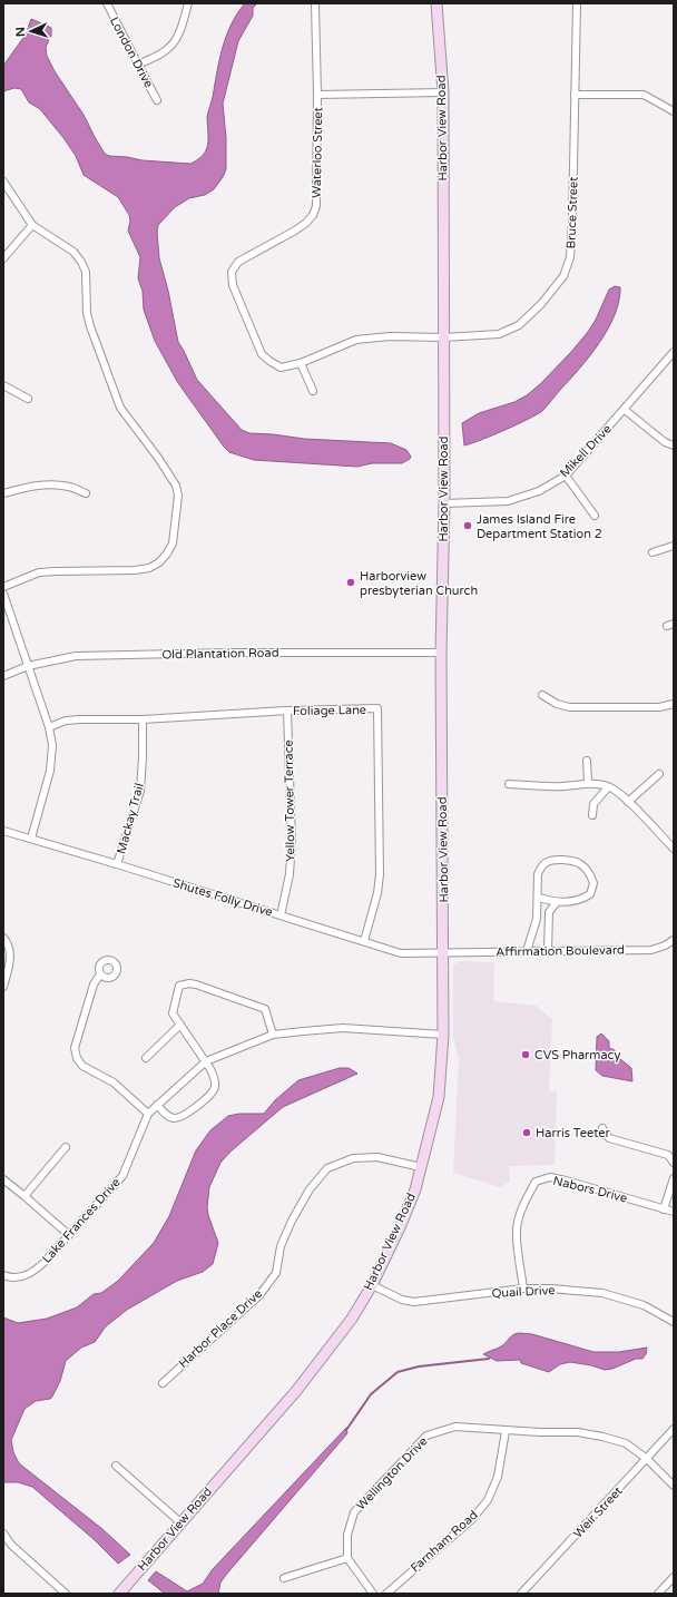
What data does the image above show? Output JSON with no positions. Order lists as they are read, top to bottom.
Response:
{
  "streets": {
    "main road": ["Harbor View Road"],
    "street": [
      "London Drive",
      "Waterloo Street",
      "Bruce Street",
      "Mikell Drive",
      "Old Plantation Road",
      "Foliage Lane",
      "Yellow Tower Terrace",
      "Mackay Trail",
      "Shutes Folly Drive",
      "Affirmation Boulevard",
      "Nabors Drive",
      "Lake Frances Drive",
      "Quail Drive",
      "Harbor Place Drive",
      "Wellington Drive",
      "Weir Street",
      "Farnham Road"
    ]
  },
  "crossings": [
    ["Harbor View Road", "Waterloo Street"],
    ["Harbor View Road", "Bruce Street"],
    ["Harbor View Road", "Mikell Drive"],
    ["Harbor View Road", "Old Plantation Road"],
    ["Harbor View Road", "Shutes Folly Drive"],
    ["Harbor View Road", "Affirmation Boulevard"],
    ["Harbor View Road", "Lake Frances Drive"],
    ["Harbor View Road", "Quail Drive"],
    ["Harbor View Road", "Harbor Place Drive"],
    ["Waterloo Street", "Bruce Street"],
    ["Foliage Lane", "Yellow Tower Terrace"],
    ["Foliage Lane", "Mackay Trail"],
    ["Foliage Lane", "Shutes Folly Drive"],
    ["Yellow Tower Terrace", "Shutes Folly Drive"],
    ["Mackay Trail", "Shutes Folly Drive"],
    ["Shutes Folly Drive", "Affirmation Boulevard"],
    ["Nabors Drive", "Quail Drive"],
    ["Wellington Drive", "Weir Street"],
    ["Wellington Drive", "Farnham Road"]
  ],
  "places": [
    "James Island Fire Department Station 2",
    "Harborview presbyterian Church",
    "CVS Pharmacy",
    "Harris Teeter"
  ],
  "north": "left"
}
